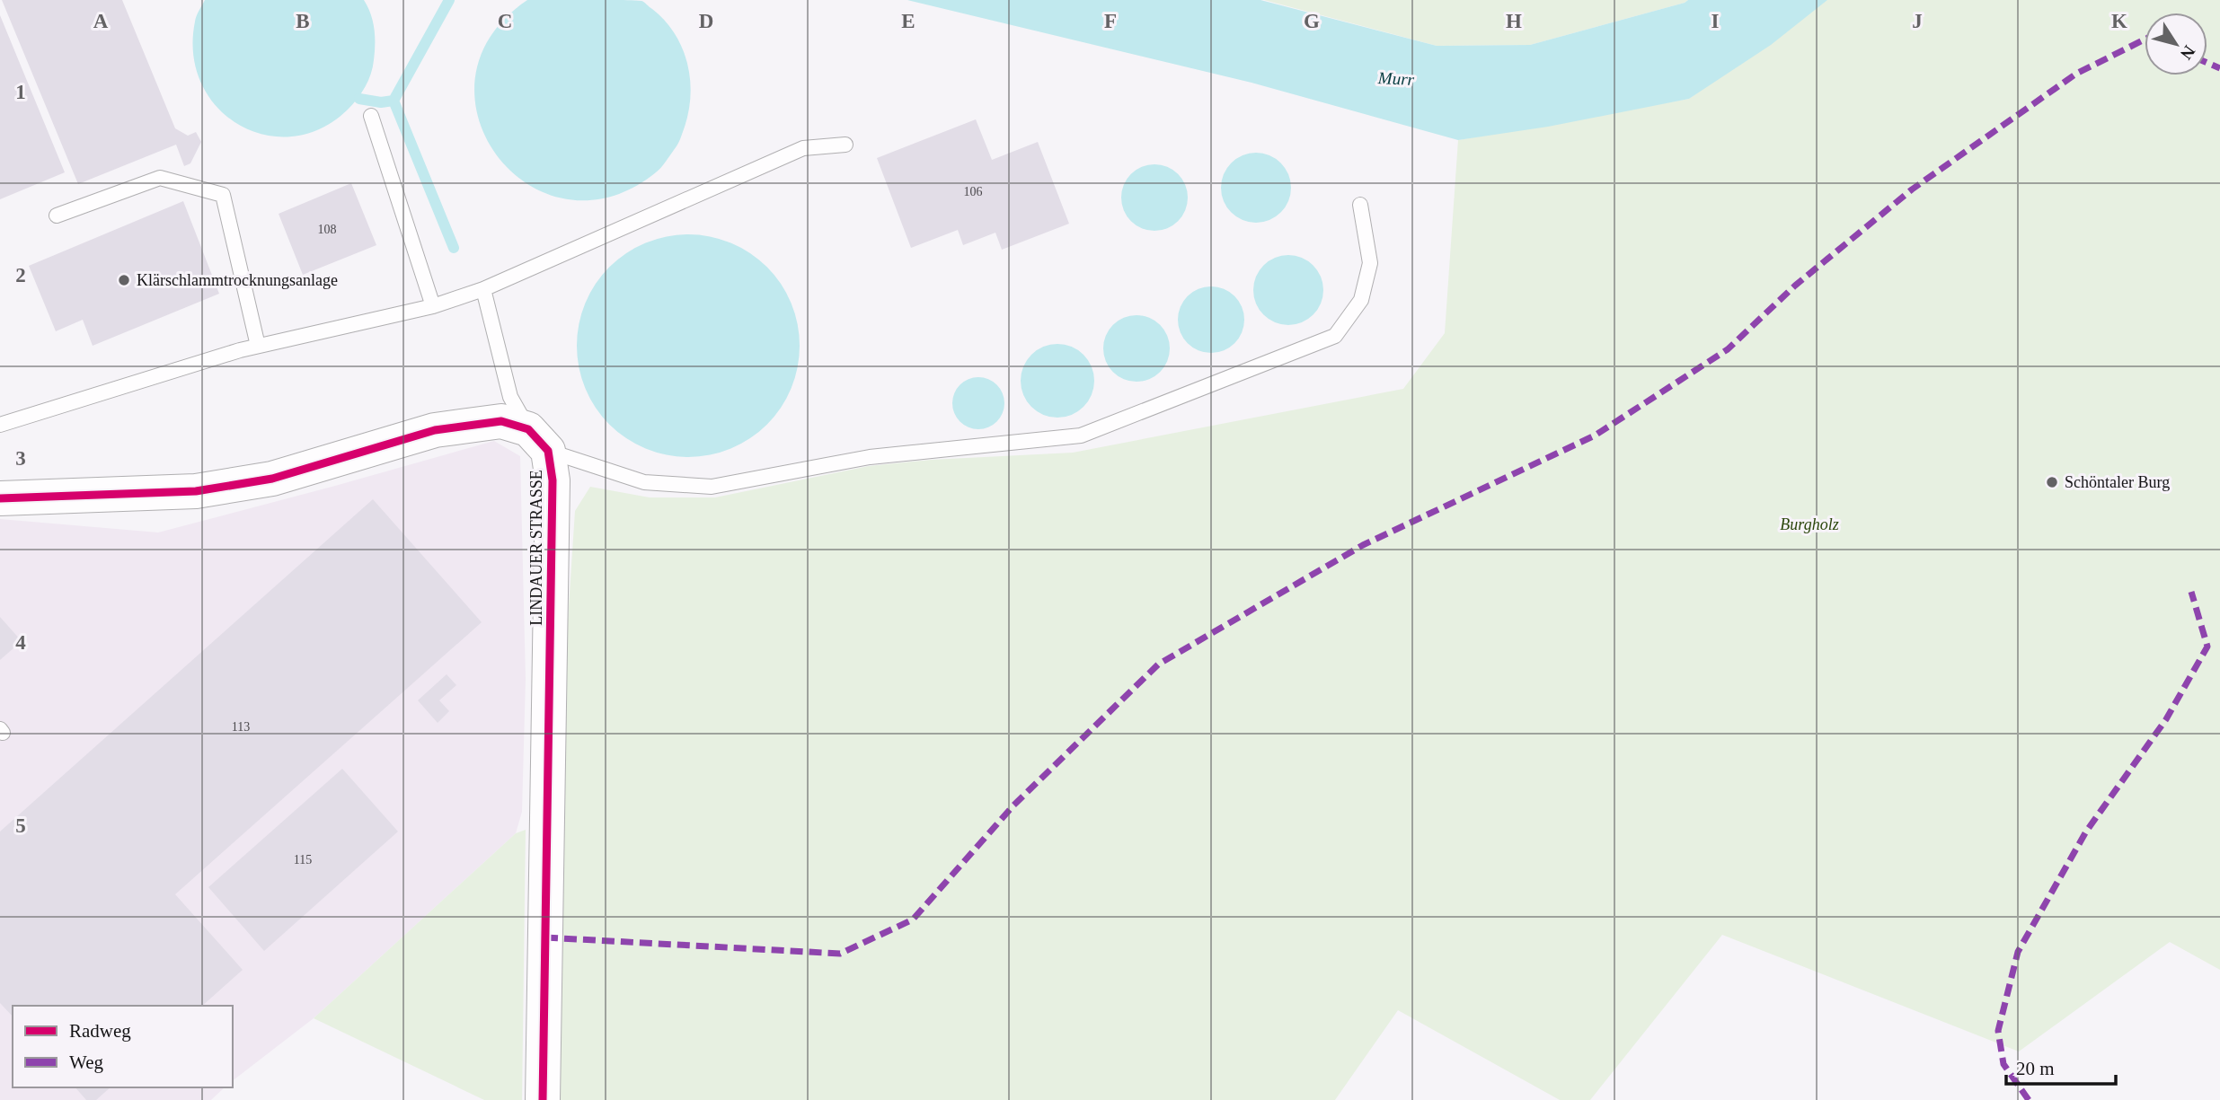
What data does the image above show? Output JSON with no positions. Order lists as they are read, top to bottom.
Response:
{
  "streets": {
    "street": ["LINDAUER STRASSE"]
  },
  "water": ["Murr"],
  "parks": ["Burgholz"],
  "places": ["Klärschlammtrocknungsanlage", "Schöntaler Burg"],
  "house_numbers": [
    "106",
    "108",
    "113",
    "115"
  ],
  "legend": ["Radweg", "Weg"],
  "scale_bar": "20 m",
  "north": "bottom right",
  "grid": {
    "columns": [
      "A",
      "B",
      "C",
      "D",
      "E",
      "F",
      "G",
      "H",
      "I",
      "J",
      "K"
    ],
    "rows": [
      "1",
      "2",
      "3",
      "4",
      "5"
    ]
  }
}
